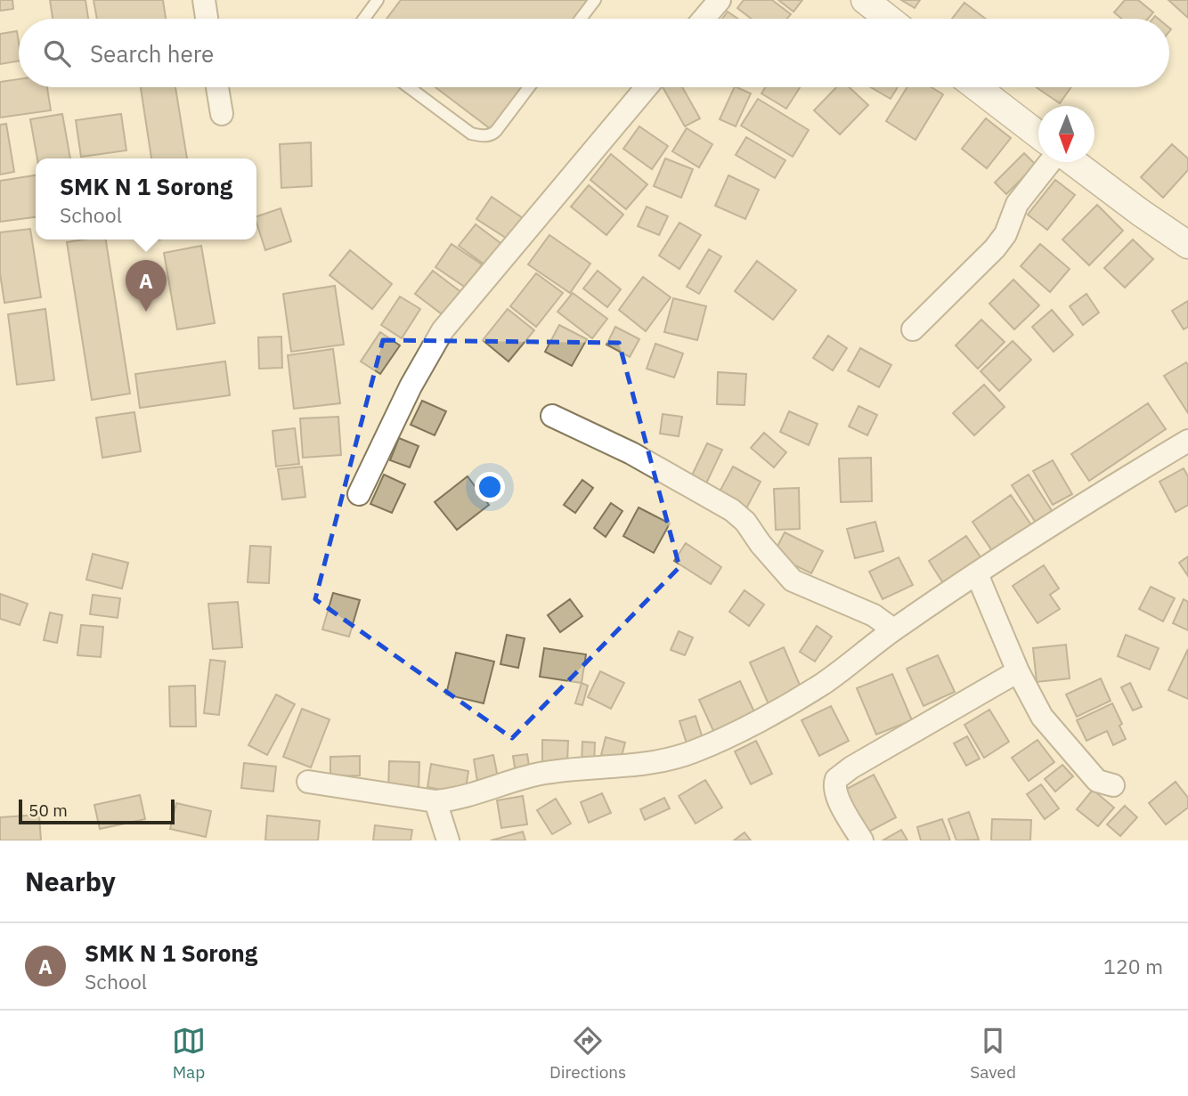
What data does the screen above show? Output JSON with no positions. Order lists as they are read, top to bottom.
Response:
{
  "scale_bar": "50 m",
  "north": "bottom",
  "page": {
    "search": "Search here",
    "popup": ["SMK N 1 Sorong", "School"],
    "pins": "A",
    "scale": "50 m",
    "heading": "Nearby",
    "list": [
      {
        "mark": "A",
        "name": "SMK N 1 Sorong",
        "note": "School",
        "value": "120 m"
      }
    ],
    "nav": ["Map", "Directions", "Saved"]
  }
}
